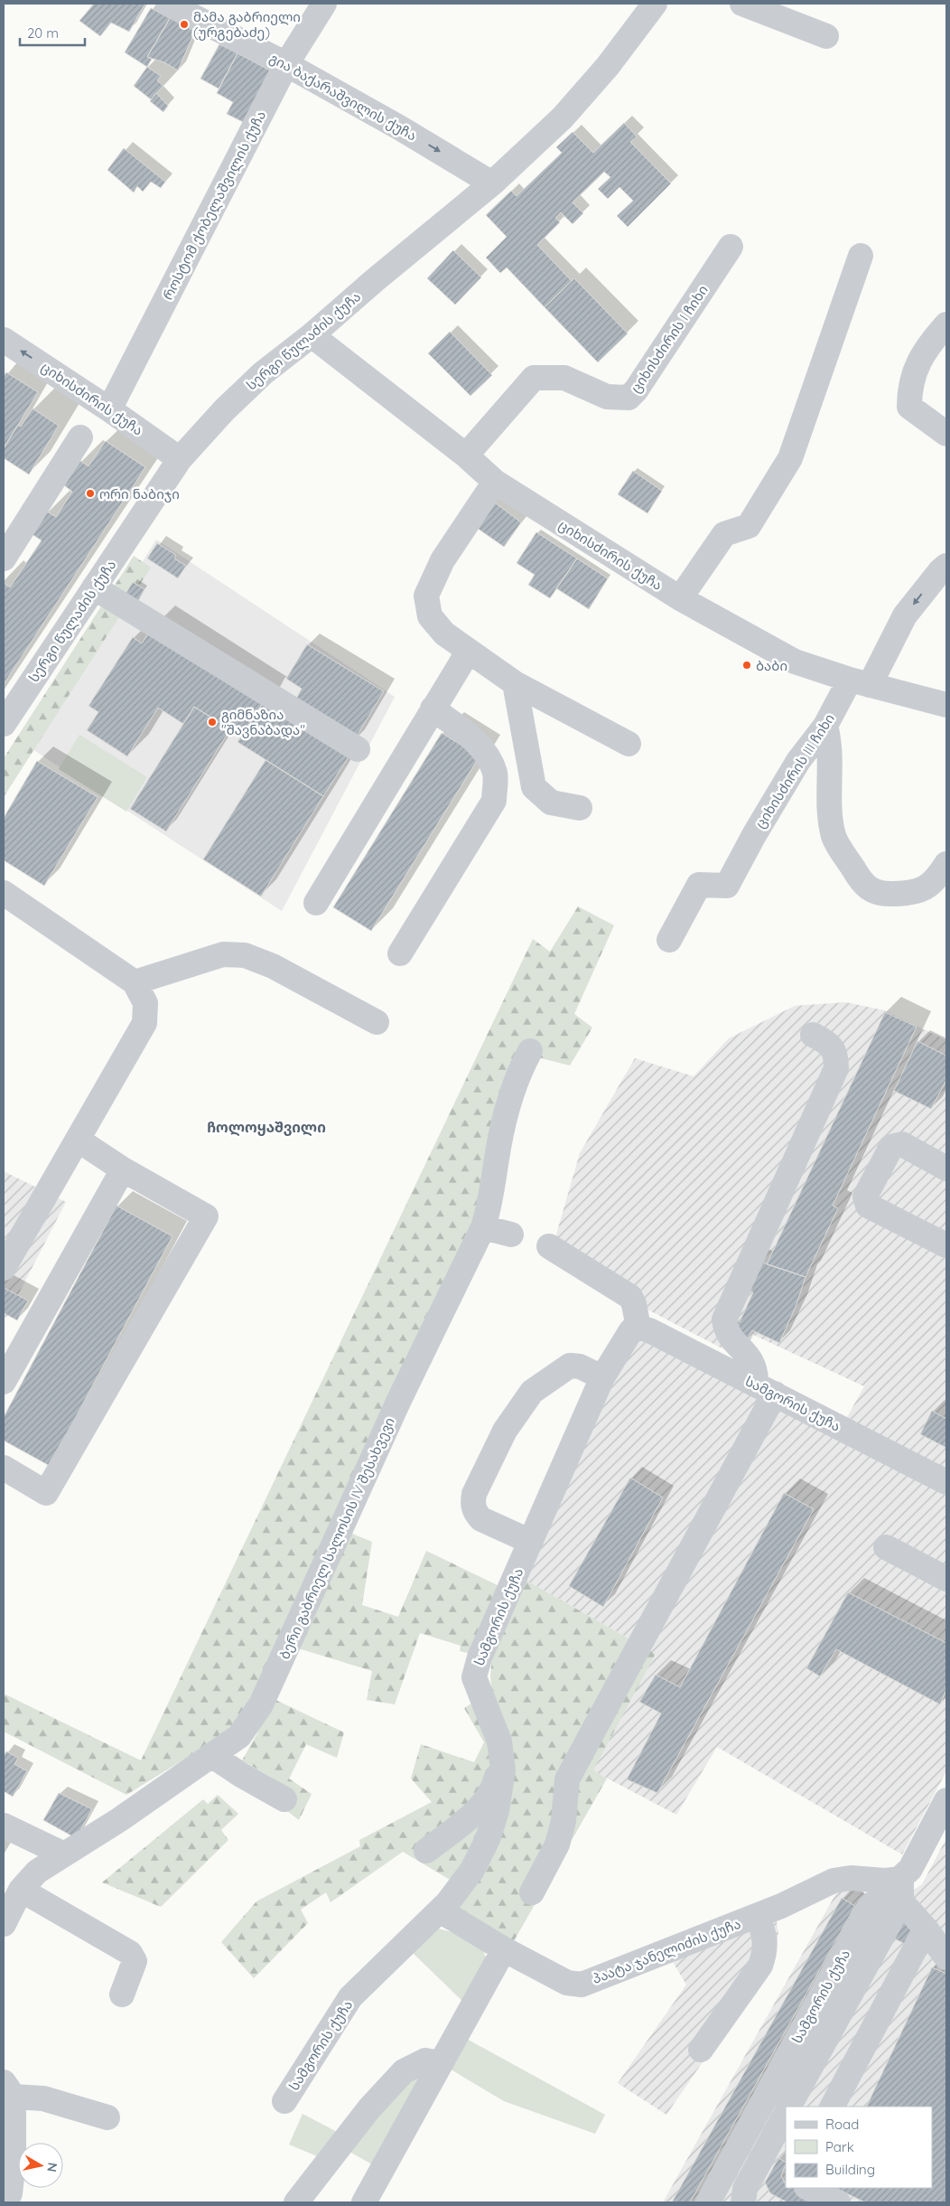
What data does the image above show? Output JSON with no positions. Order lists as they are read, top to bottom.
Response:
{
  "streets": {
    "street": [
      "გია ბაქარაშვილის ქუჩა",
      "როსტომ ქობელაშვილის ქუჩა",
      "ციხისძირის I ჩიხი",
      "სერგი წულაძის ქუჩა",
      "ციხისძირის ქუჩა",
      "ციხისძირის III ჩიხი",
      "სამგორის ქუჩა",
      "ბერი გაბრიელ სალოსის IV შესახვევი",
      "პაატა ჯანელიძის ქუჩა"
    ]
  },
  "crossings": [
    ["გია ბაქარაშვილის ქუჩა", "როსტომ ქობელაშვილის ქუჩა"],
    ["გია ბაქარაშვილის ქუჩა", "სერგი წულაძის ქუჩა"],
    ["როსტომ ქობელაშვილის ქუჩა", "ციხისძირის ქუჩა"],
    ["ციხისძირის I ჩიხი", "ციხისძირის ქუჩა"],
    ["სერგი წულაძის ქუჩა", "ციხისძირის ქუჩა"],
    ["ციხისძირის ქუჩა", "ციხისძირის III ჩიხი"],
    ["სამგორის ქუჩა", "პაატა ჯანელიძის ქუჩა"]
  ],
  "one_way": ["გია ბაქარაშვილის ქუჩა"],
  "districts": ["ჩოლოყაშვილი"],
  "places": [
    "მამა გაბრიელი (ურგებაძე)",
    "ორი ნაბიჯი",
    "ბაბი",
    "გიმნაზია \"შავნაბადა\""
  ],
  "legend": ["Road", "Park", "Building"],
  "scale_bar": "20 m",
  "north": "right"
}
